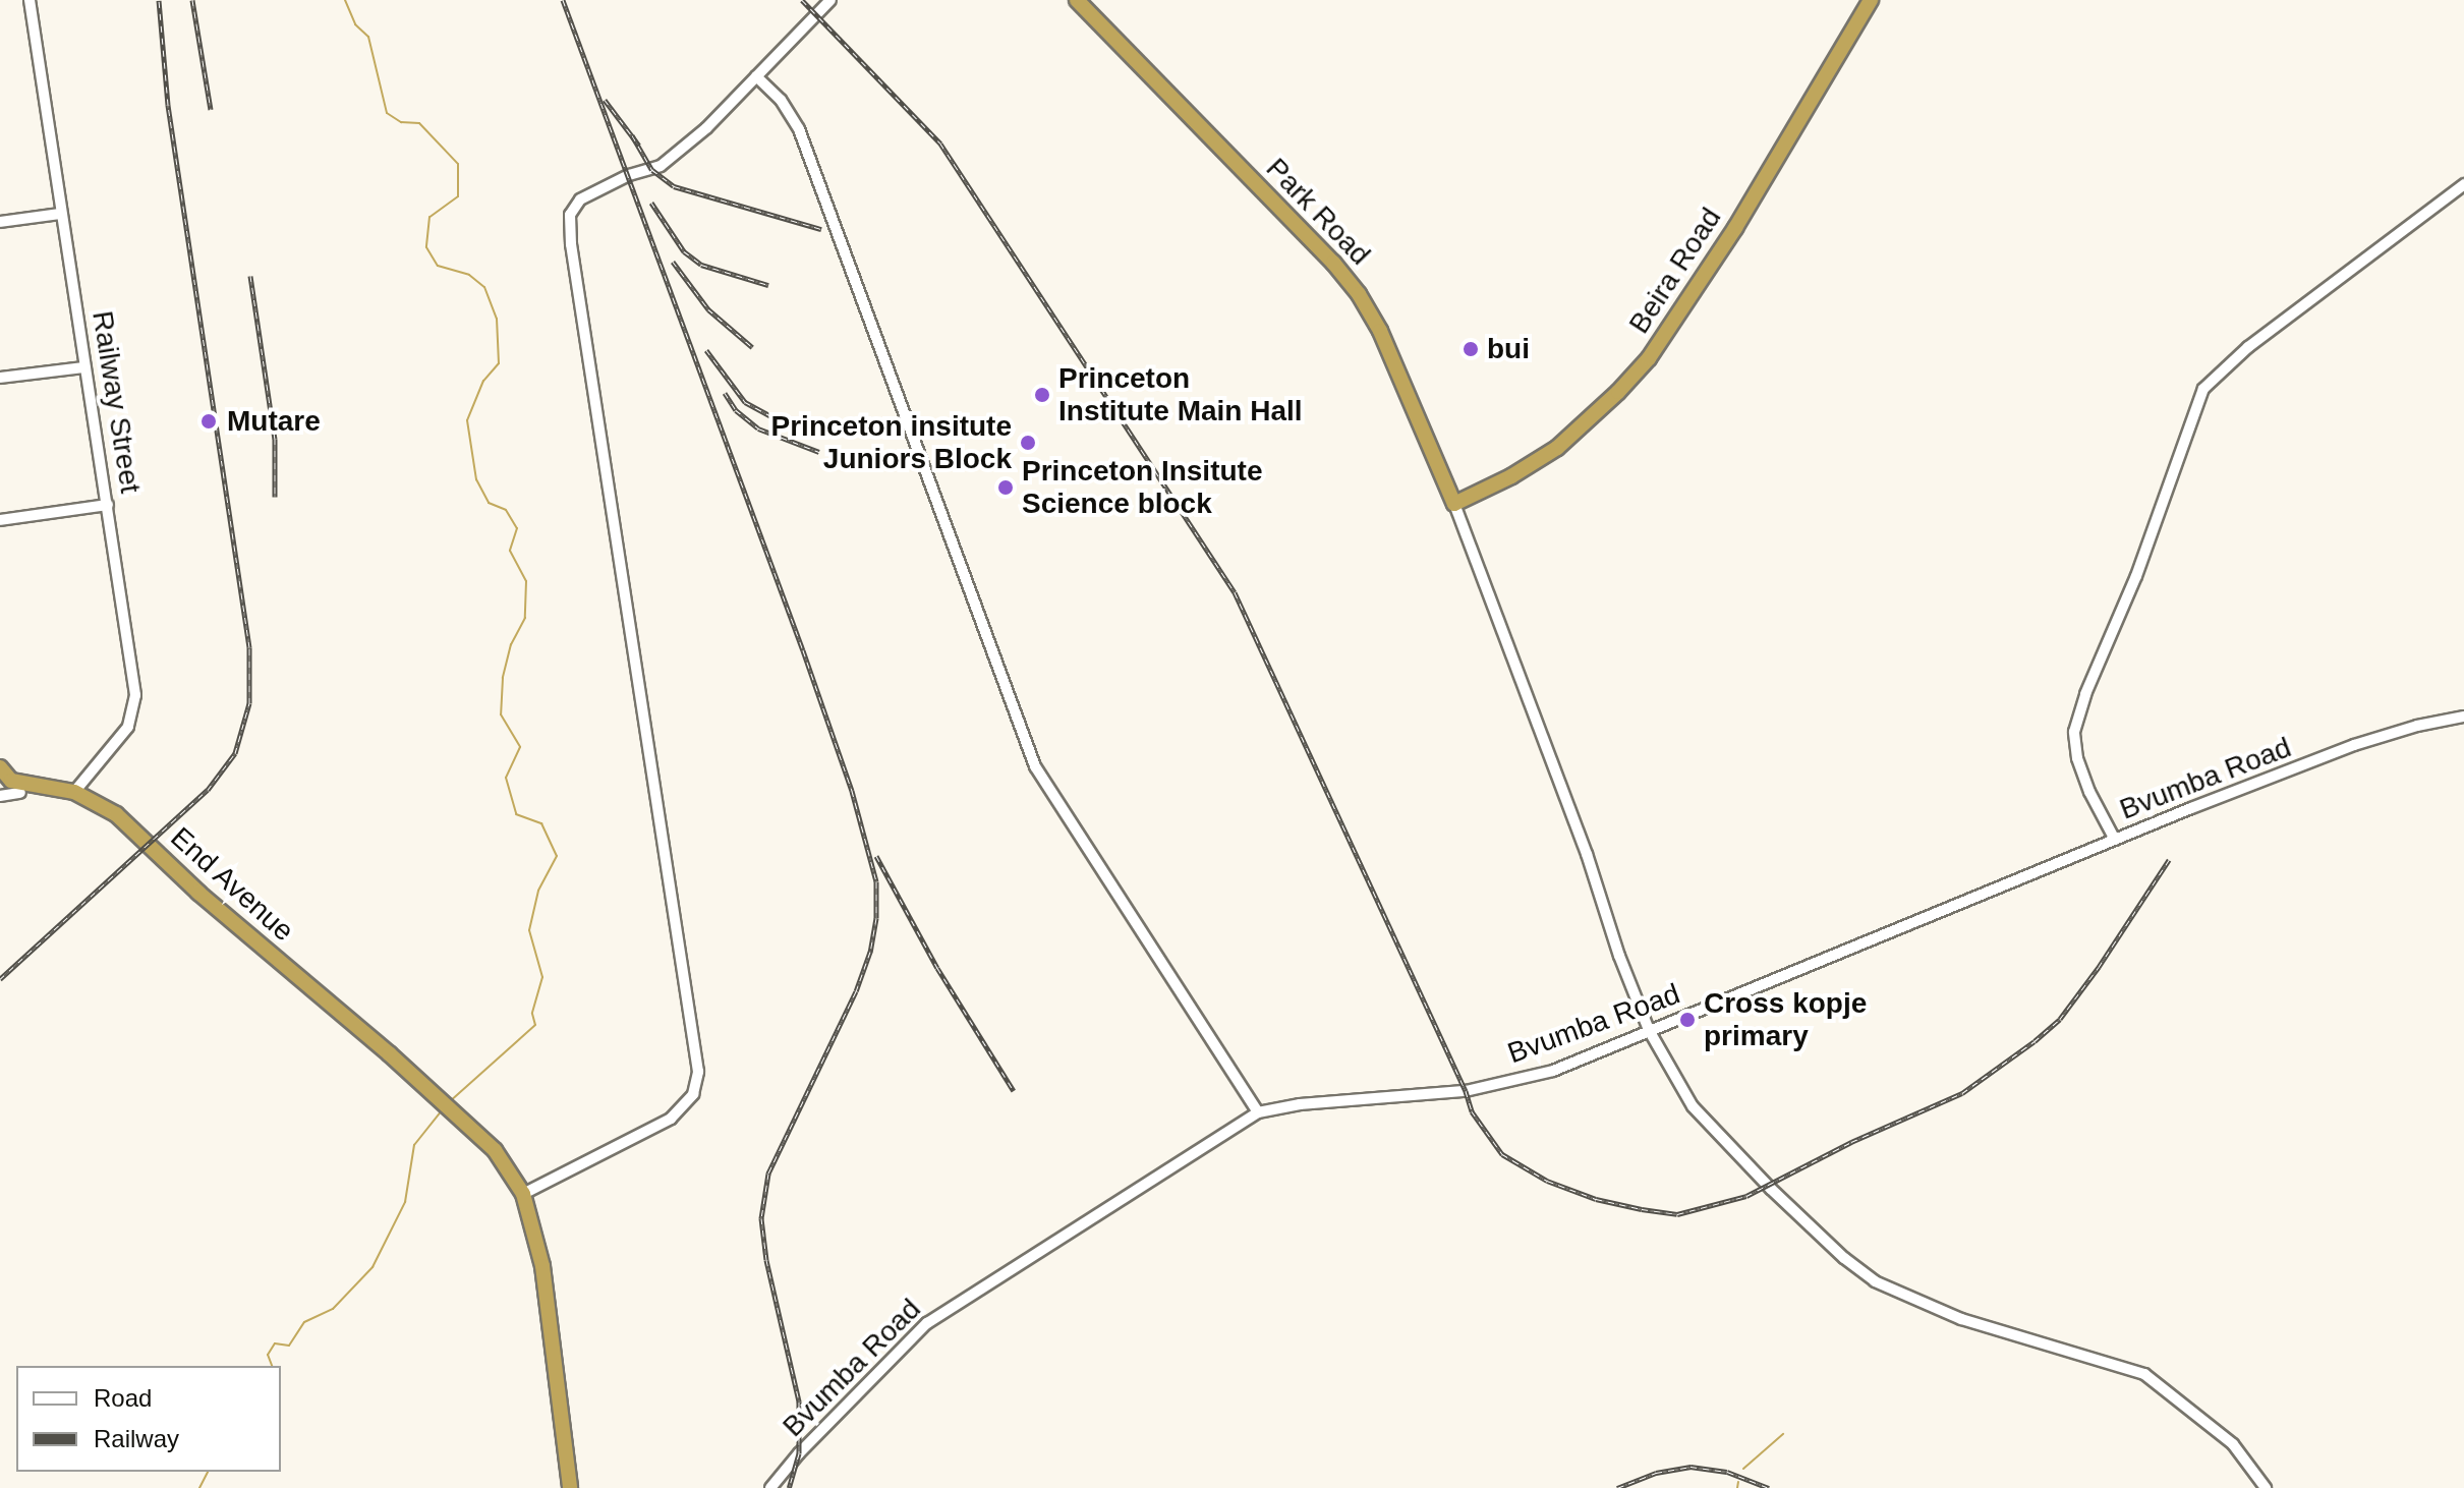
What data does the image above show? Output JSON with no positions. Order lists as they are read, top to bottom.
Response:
{
  "streets": {
    "highway": ["Park Road", "Beira Road", "End Avenue"],
    "street": ["Railway Street", "Bvumba Road"]
  },
  "crossings": [
    ["Park Road", "Beira Road"],
    ["Railway Street", "End Avenue"]
  ],
  "places": [
    "bui",
    "Princeton Institute Main Hall",
    "Mutare",
    "Princeton insitute Juniors Block",
    "Princeton Insitute Science block",
    "Cross kopje primary"
  ],
  "legend": ["Road", "Railway"]
}
